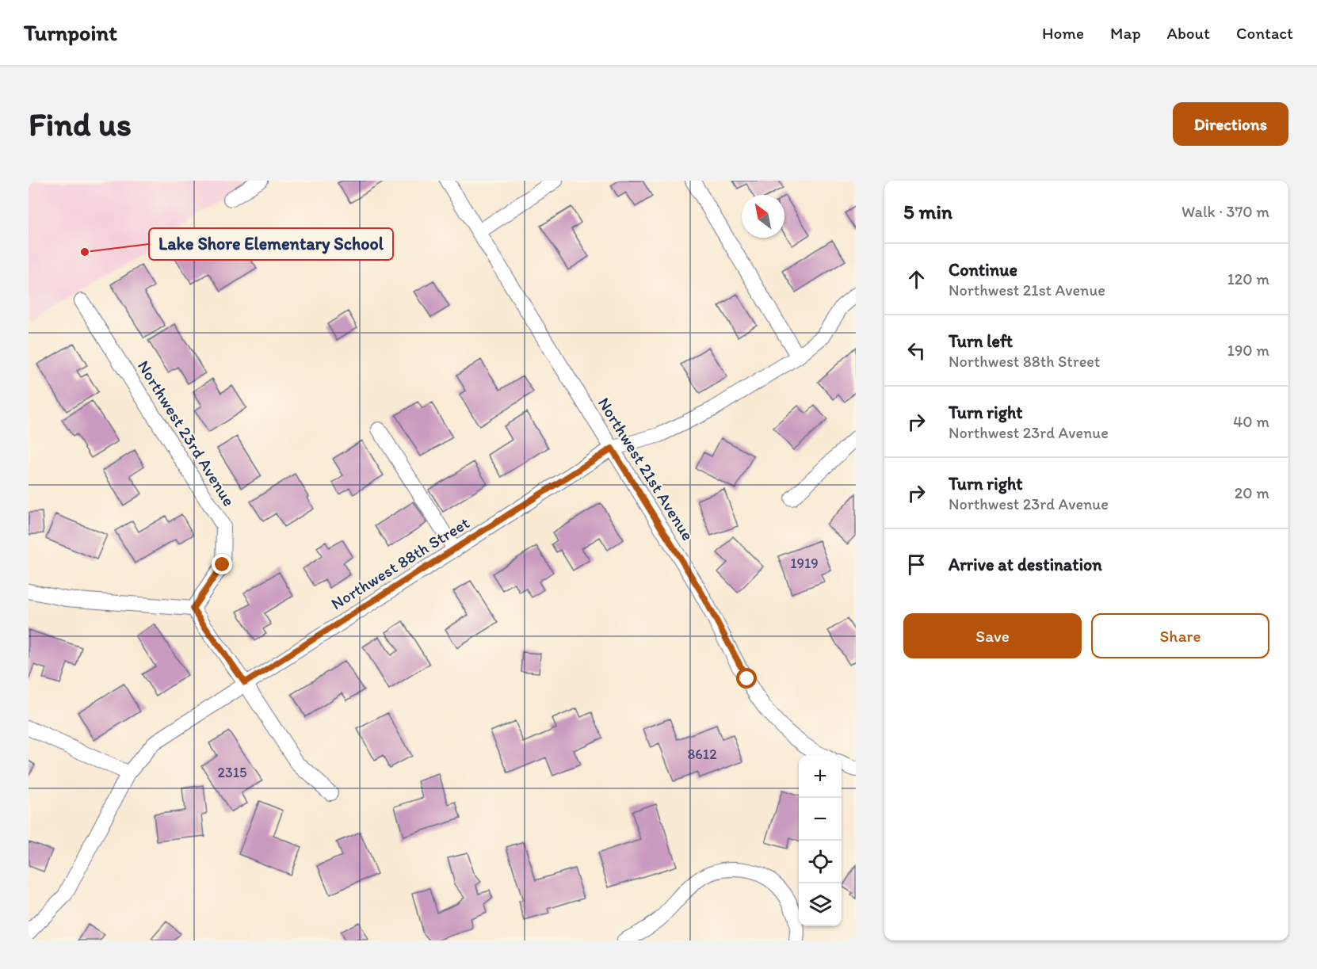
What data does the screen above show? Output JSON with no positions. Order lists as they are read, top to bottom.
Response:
{
  "streets": {
    "street": ["Northwest 23rd Avenue", "Northwest 21st Avenue", "Northwest 88th Street"]
  },
  "crossings": [
    ["Northwest 21st Avenue", "Northwest 88th Street"]
  ],
  "places": ["Lake Shore Elementary School"],
  "house_numbers": ["1919", "8612", "2315"],
  "north": "top left",
  "page": {
    "header": "Turnpoint",
    "nav": [
      "Home",
      "Map",
      "About",
      "Contact"
    ],
    "buttons": [
      "Directions",
      ["Save", "Share"]
    ],
    "title": "Find us",
    "heading": ["5 min", "Walk · 370 m"],
    "list": [
      ["Continue", "Northwest 21st Avenue", "120 m"],
      ["Turn left", "Northwest 88th Street", "190 m"],
      ["Turn right", "Northwest 23rd Avenue", "40 m"],
      ["Turn right", "Northwest 23rd Avenue", "20 m"],
      "Arrive at destination"
    ],
    "map_buttons": ["+", "−"]
  }
}
